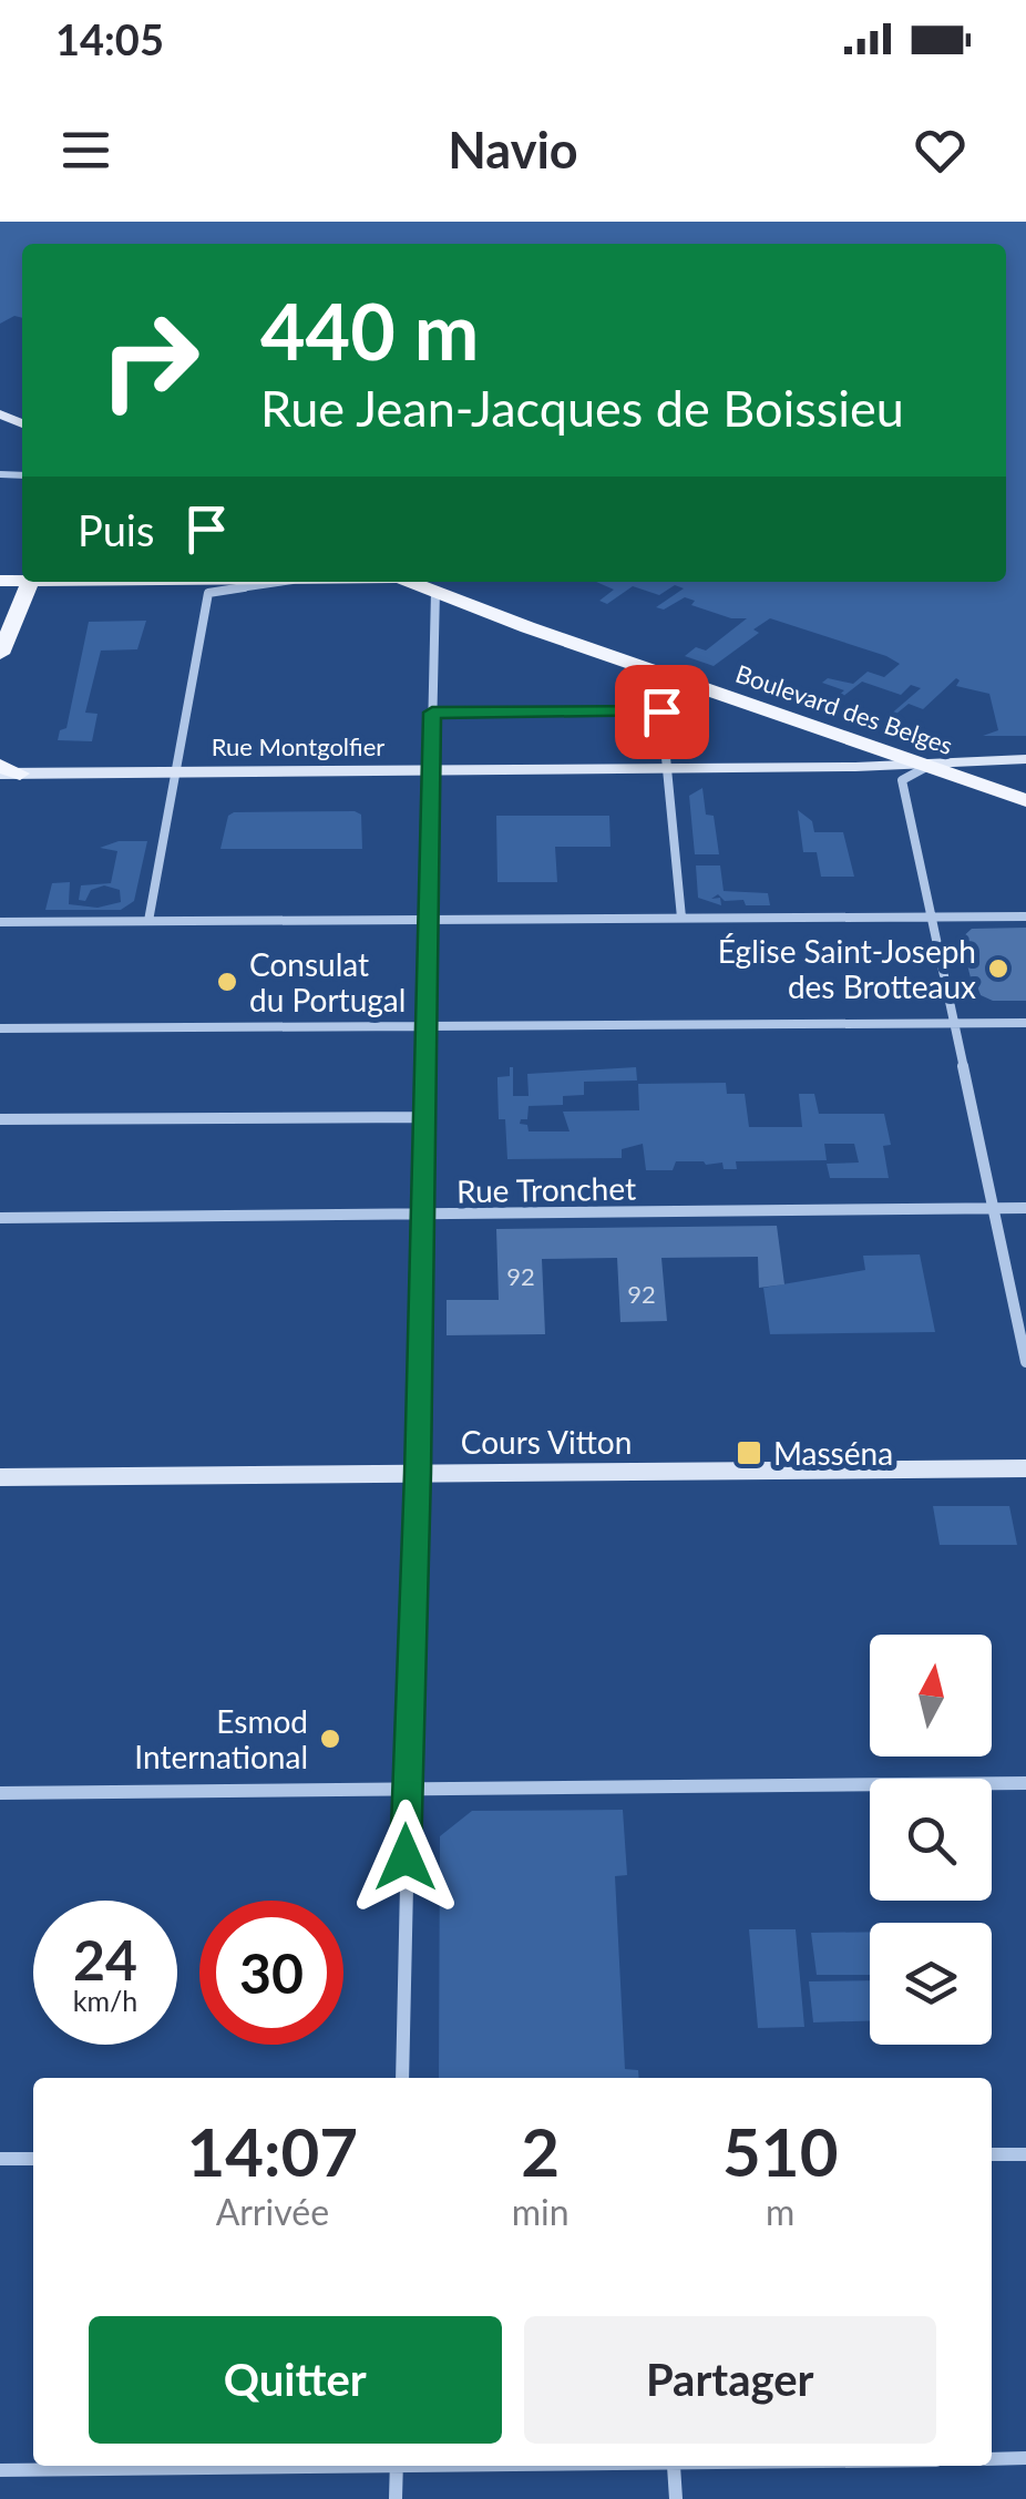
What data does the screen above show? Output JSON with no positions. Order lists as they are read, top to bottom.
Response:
{
  "streets": {
    "main road": ["Boulevard des Belges", "Rue Montgolfier", "Cours Vitton"],
    "street": ["Rue Tronchet"]
  },
  "crossings": [
    ["Boulevard des Belges", "Rue Montgolfier"]
  ],
  "places": {
    "other": ["Église Saint-Joseph des Brotteaux", "Consulat du Portugal", "Esmod International"],
    "transit": ["Masséna"]
  },
  "house_numbers": ["92", "92"],
  "north": "top",
  "page": {
    "status": "14:05",
    "header": "Navio",
    "turn": ["440 m", "Rue Jean-Jacques de Boissieu"],
    "then": "Puis",
    "speed": "24 km/h",
    "limit": "30",
    "eta": [
      "14:07",
      "Arrivée",
      "2",
      "min",
      "510",
      "m"
    ],
    "buttons": ["Quitter", "Partager"]
  }
}
